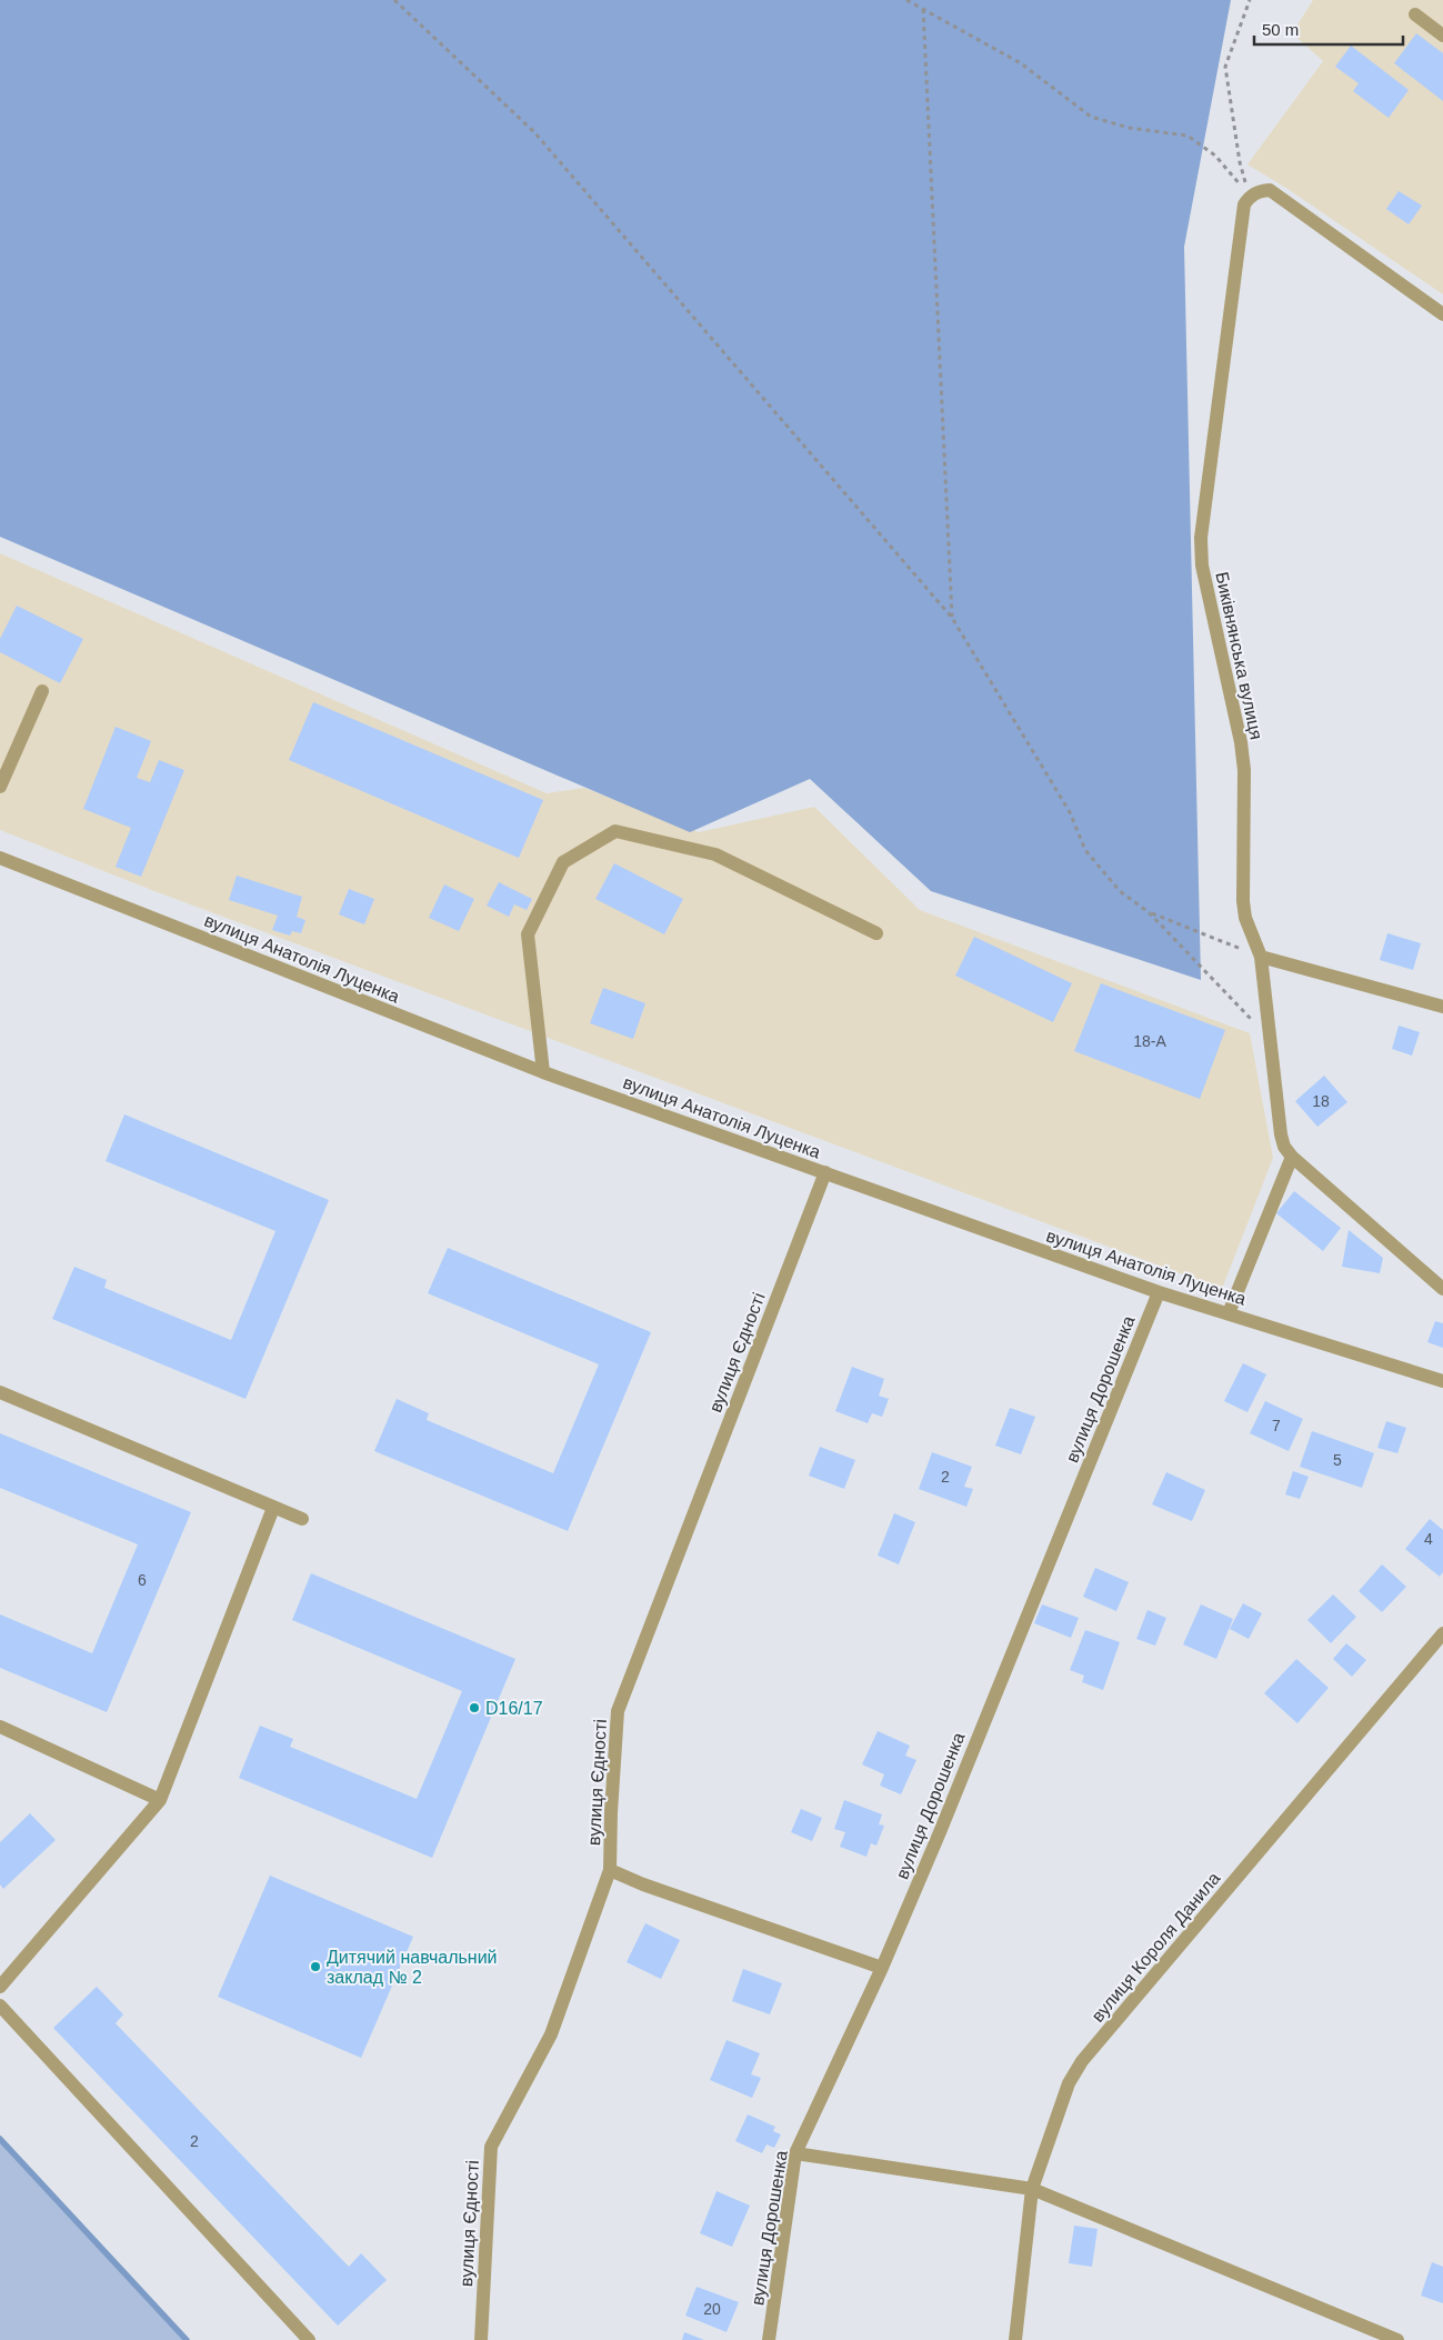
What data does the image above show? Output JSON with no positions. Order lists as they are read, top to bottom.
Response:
{
  "streets": {
    "street": [
      "Биківнянська вулиця",
      "вулиця Анатолія Луценка",
      "вулиця Єдності",
      "вулиця Дорошенка",
      "вулиця Короля Данила"
    ]
  },
  "crossings": [
    ["вулиця Анатолія Луценка", "вулиця Єдності"],
    ["вулиця Анатолія Луценка", "вулиця Дорошенка"]
  ],
  "places": ["D16/17", "Дитячий навчальний заклад № 2"],
  "house_numbers": [
    "18-А",
    "18",
    "7",
    "5",
    "2",
    "4",
    "6",
    "2",
    "20"
  ],
  "scale_bar": "50 m"
}
